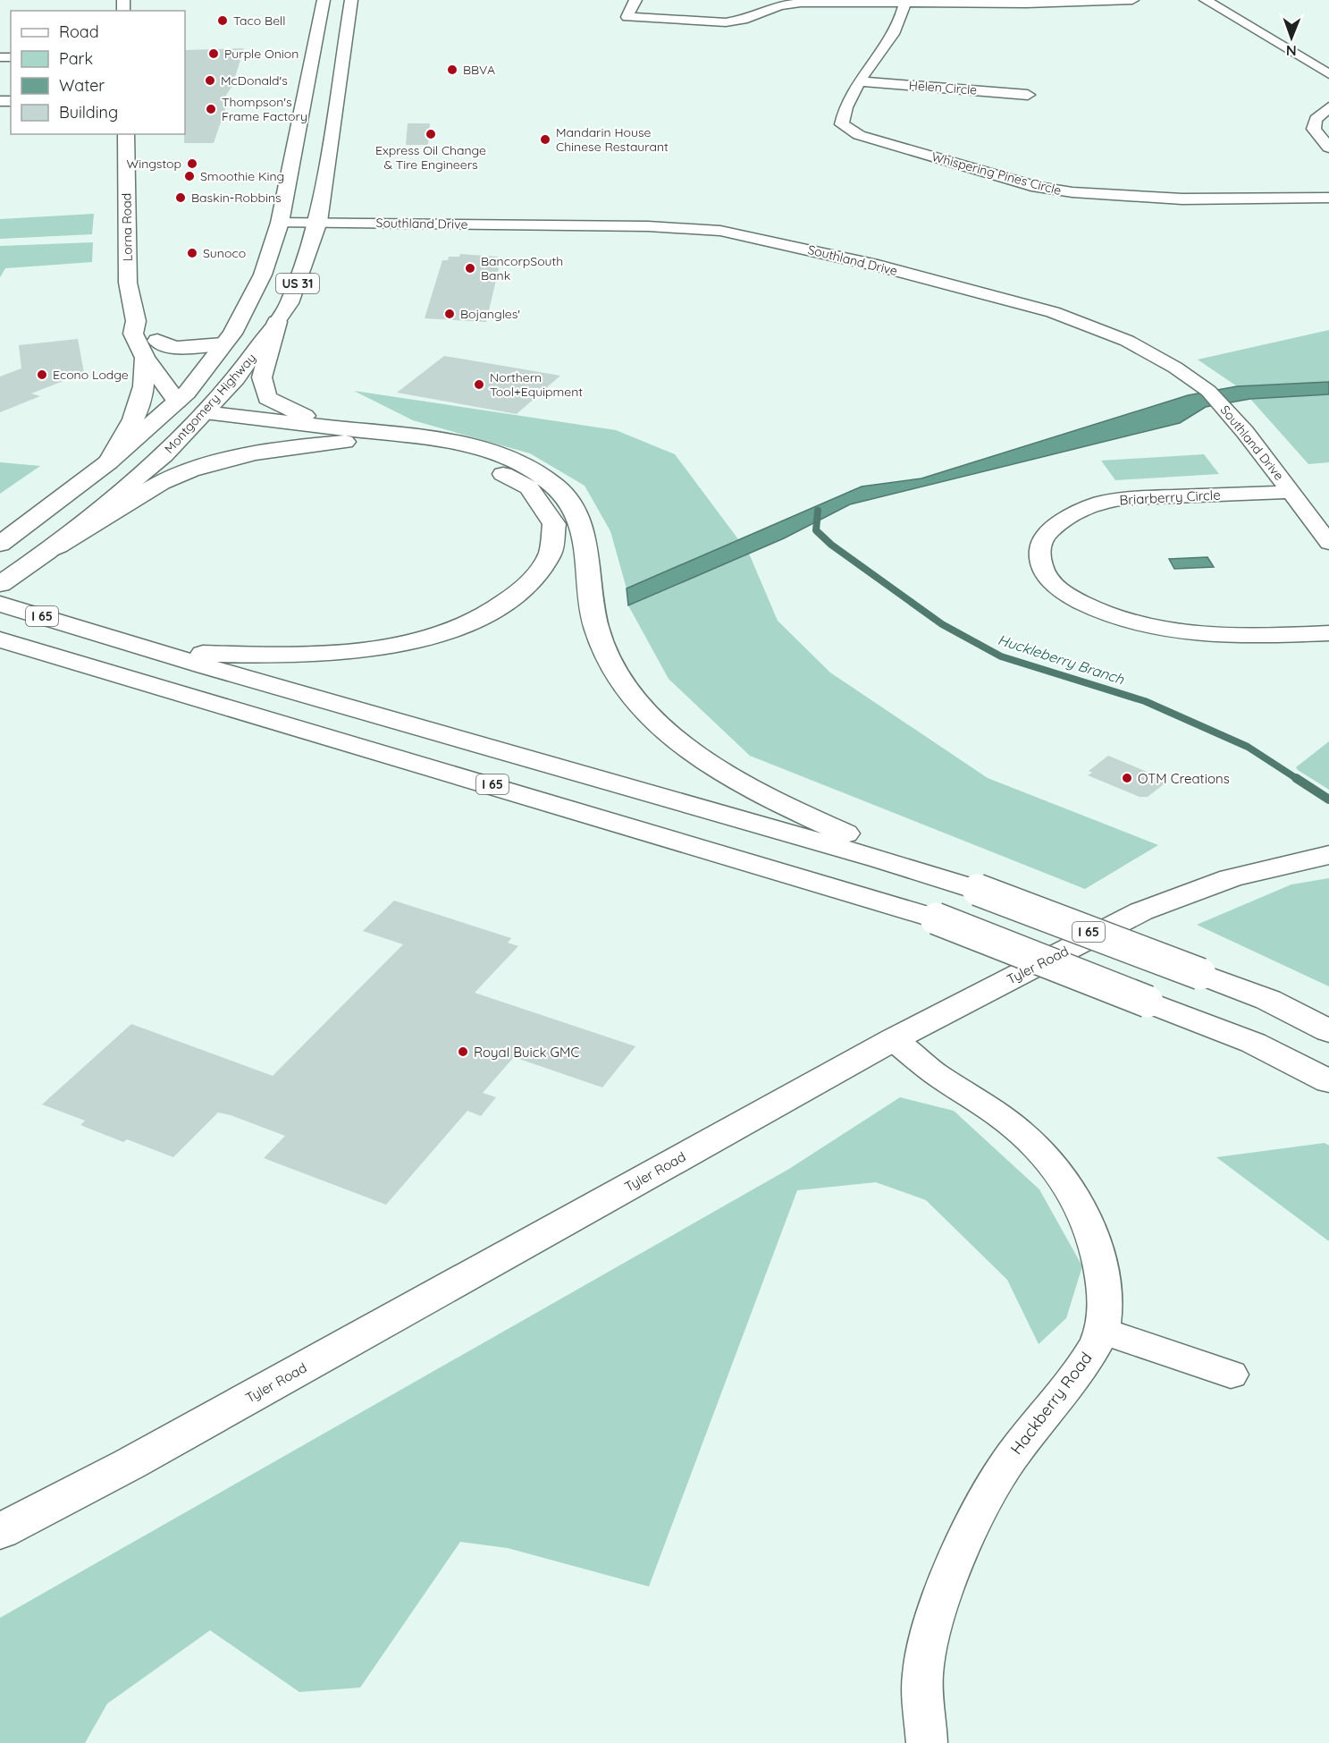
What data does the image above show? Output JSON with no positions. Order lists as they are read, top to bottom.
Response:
{
  "streets": {
    "main road": [
      "Lorna Road",
      "US 31",
      "Montgomery Highway",
      "I 65",
      "Tyler Road"
    ],
    "street": [
      "Helen Circle",
      "Whispering Pines Circle",
      "Southland Drive",
      "Briarberry Circle",
      "Hackberry Road"
    ]
  },
  "crossings": [
    ["Helen Circle", "Whispering Pines Circle"],
    ["Southland Drive", "Montgomery Highway"],
    ["Southland Drive", "Briarberry Circle"],
    ["Lorna Road", "Montgomery Highway"],
    ["Tyler Road", "Hackberry Road"]
  ],
  "water": ["Huckleberry Branch"],
  "places": [
    "Taco Bell",
    "Purple Onion",
    "BBVA",
    "McDonald's",
    "Thompson's Frame Factory",
    "Express Oil Change & Tire Engineers",
    "Mandarin House Chinese Restaurant",
    "Wingstop",
    "Smoothie King",
    "Baskin-Robbins",
    "Sunoco",
    "BancorpSouth Bank",
    "Bojangles'",
    "Econo Lodge",
    "Northern Tool+Equipment",
    "OTM Creations",
    "Royal Buick GMC"
  ],
  "legend": [
    "Road",
    "Park",
    "Water",
    "Building"
  ],
  "north": "bottom"
}
